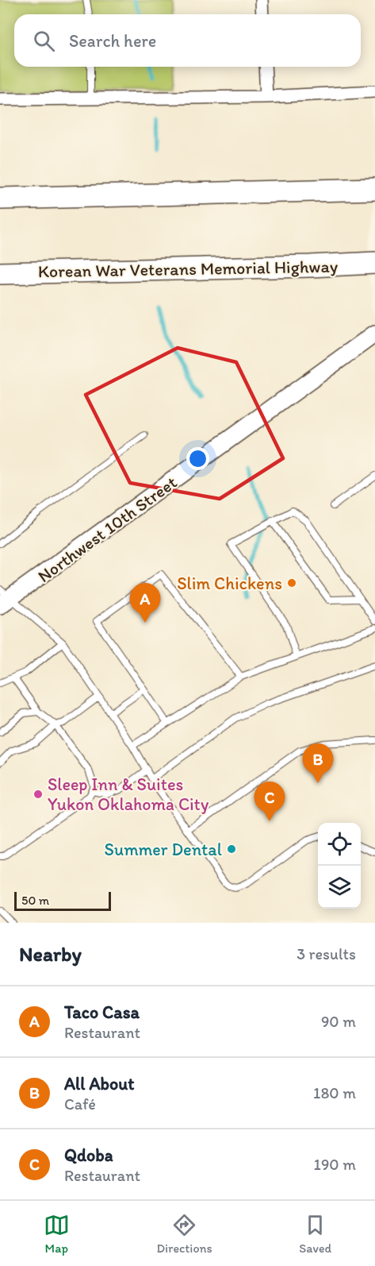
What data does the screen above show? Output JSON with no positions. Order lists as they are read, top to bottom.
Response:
{
  "streets": {
    "highway": ["Korean War Veterans Memorial Highway"],
    "main road": ["Northwest 10th Street"]
  },
  "places": ["Slim Chickens", "Sleep Inn & Suites Yukon Oklahoma City", "Summer Dental"],
  "scale_bar": "50 m",
  "page": {
    "search": "Search here",
    "pins": ["A", "B", "C"],
    "scale": "50 m",
    "heading": ["Nearby", "3 results"],
    "list": [
      {
        "mark": "A",
        "name": "Taco Casa",
        "note": "Restaurant",
        "value": "90 m"
      },
      {
        "mark": "B",
        "name": "All About",
        "note": "Café",
        "value": "180 m"
      },
      {
        "mark": "C",
        "name": "Qdoba",
        "note": "Restaurant",
        "value": "190 m"
      }
    ],
    "nav": ["Map", "Directions", "Saved"]
  }
}
